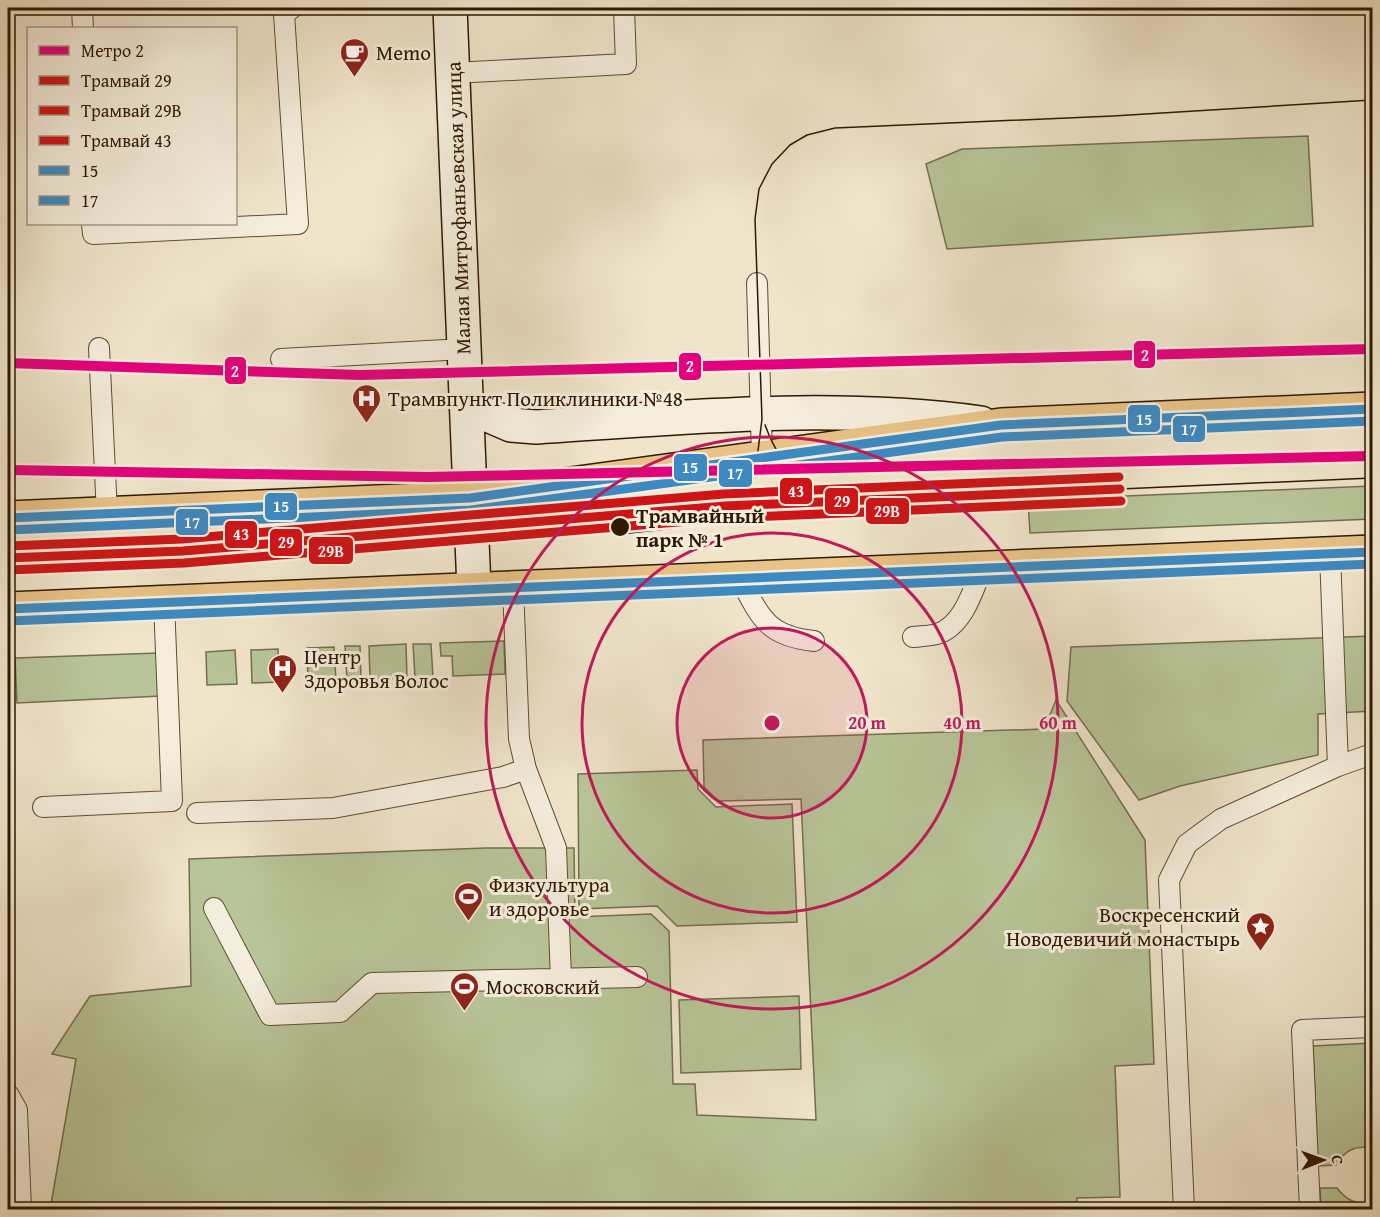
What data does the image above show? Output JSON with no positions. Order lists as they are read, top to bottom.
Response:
{
  "streets": {
    "street": ["Малая Митрофаньевская улица"]
  },
  "places": {
    "cafe": ["Memo"],
    "hospital": ["Трамвпункт Поликлиники №48", "Центр Здоровья Волос"],
    "other": ["Трамвайный парк № 1"],
    "sports": ["Физкультура и здоровье", "Московский"],
    "place": ["Воскресенский Новодевичий монастырь"]
  },
  "lines": [
    "metro line 2",
    "transit line 15",
    "transit line 17",
    "tram line 43",
    "tram line 29",
    "tram line 29В"
  ],
  "legend": [
    "Метро 2",
    "Трамвай 29",
    "Трамвай 29В",
    "Трамвай 43",
    "15",
    "17"
  ],
  "north": "right",
  "rings": ["20 m", "40 m", "60 m"]
}
